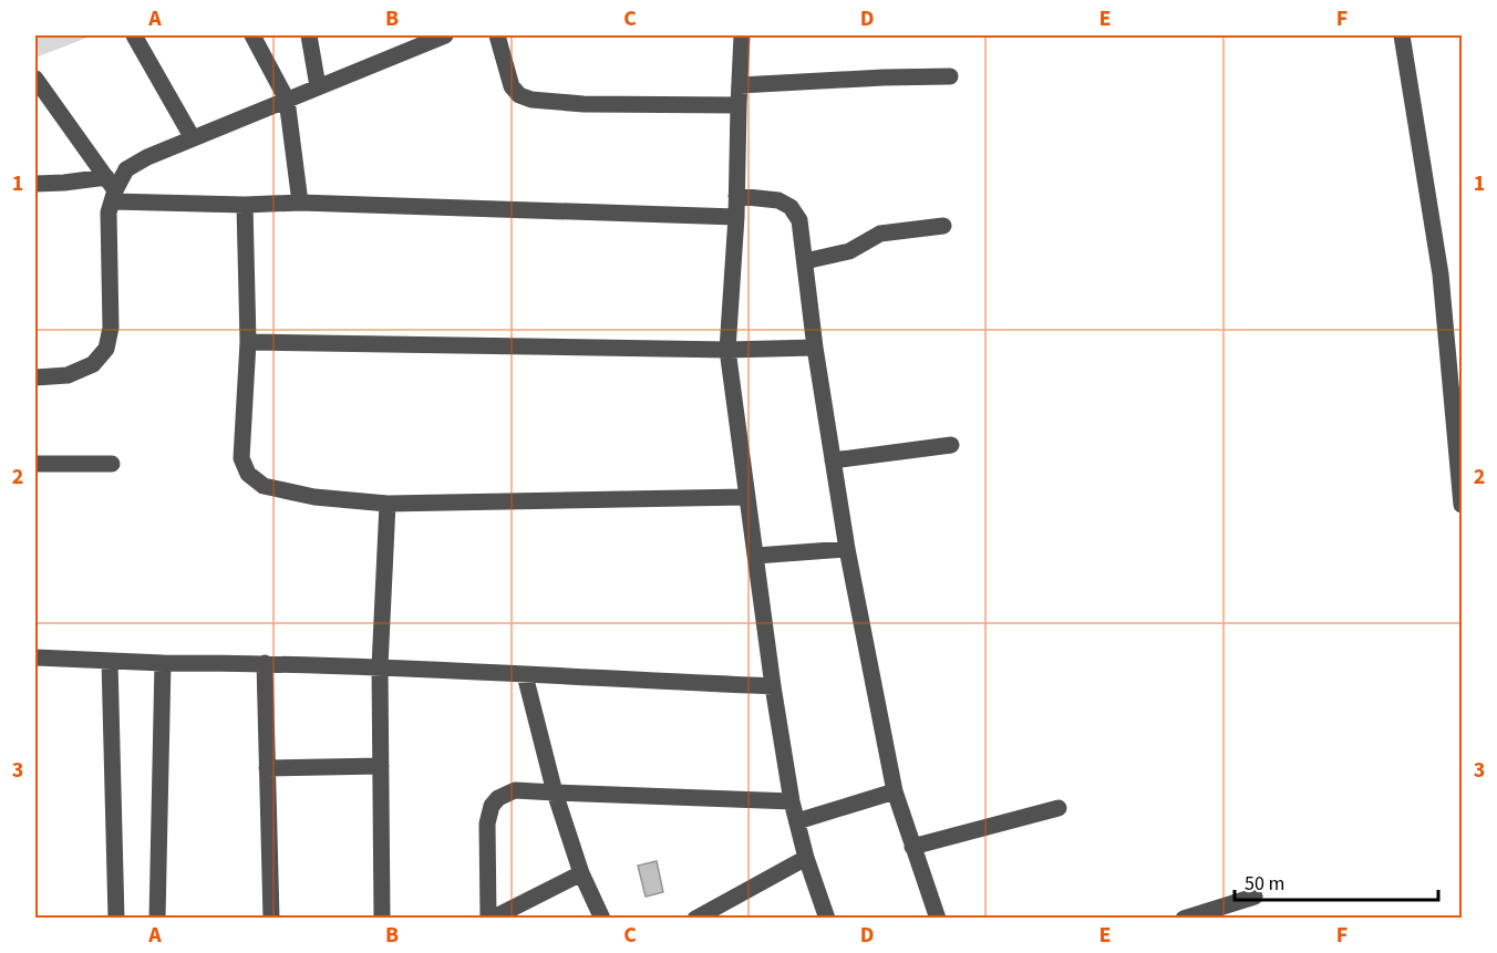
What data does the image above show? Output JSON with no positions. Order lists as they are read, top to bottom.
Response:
{
  "scale_bar": "50 m",
  "grid": {
    "columns": [
      "A",
      "B",
      "C",
      "D",
      "E",
      "F"
    ],
    "rows": ["1", "2", "3"]
  }
}
